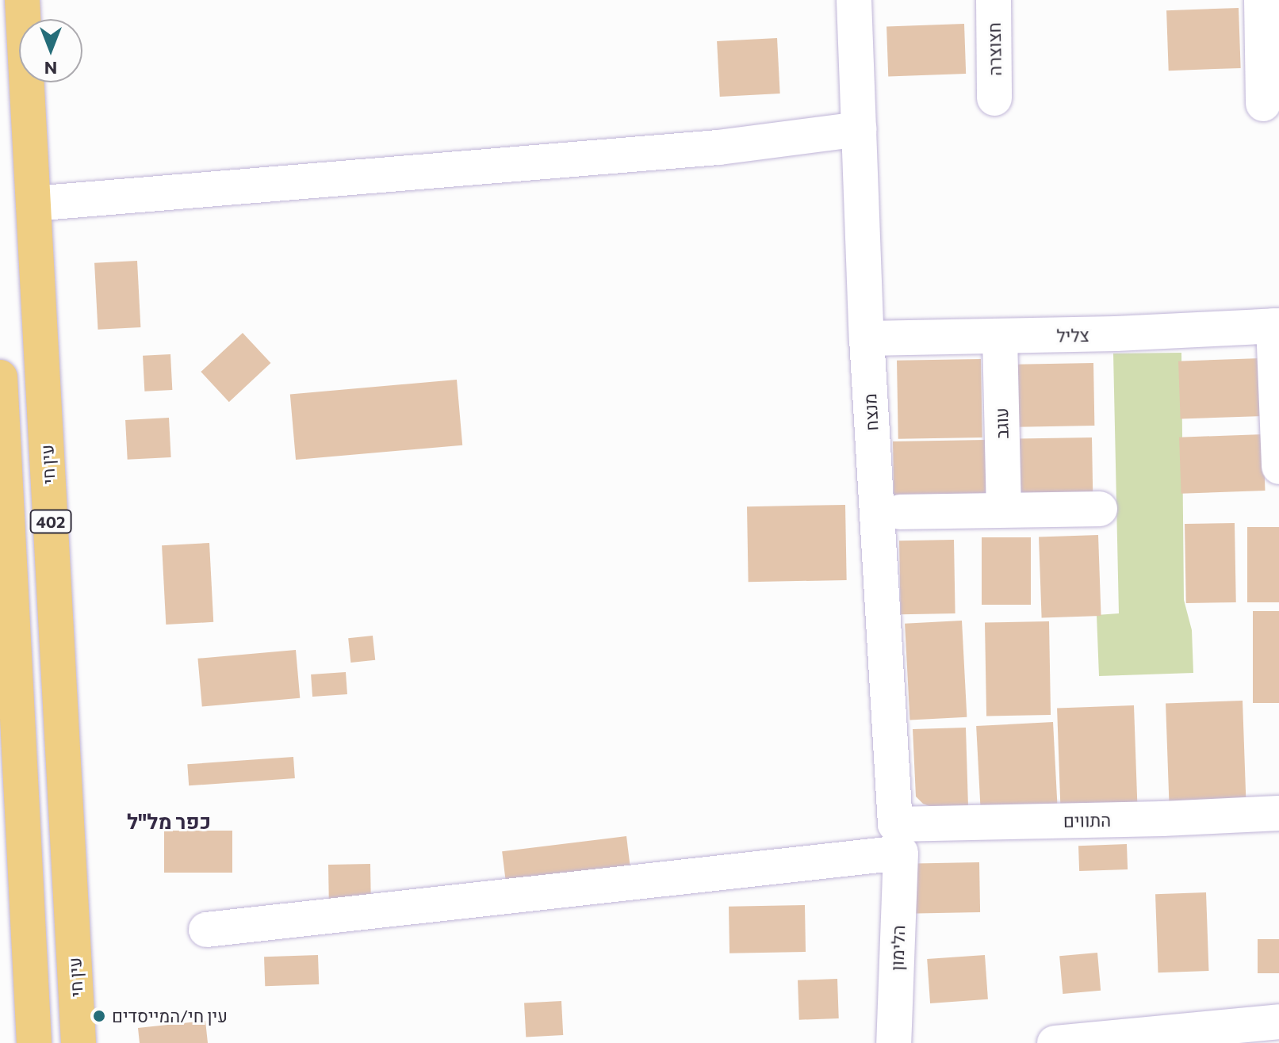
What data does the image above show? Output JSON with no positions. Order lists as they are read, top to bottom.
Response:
{
  "streets": {
    "main road": ["עין חי", "402"],
    "street": [
      "חצוצרה",
      "צליל",
      "מנצח",
      "עוגב",
      "התווים",
      "הלימון"
    ]
  },
  "crossings": [
    ["צליל", "מנצח"],
    ["צליל", "עוגב"],
    ["מנצח", "התווים"],
    ["מנצח", "הלימון"],
    ["התווים", "הלימון"]
  ],
  "districts": ["כפר מל\"ל"],
  "places": ["עין חי/המייסדים"],
  "north": "bottom"
}
